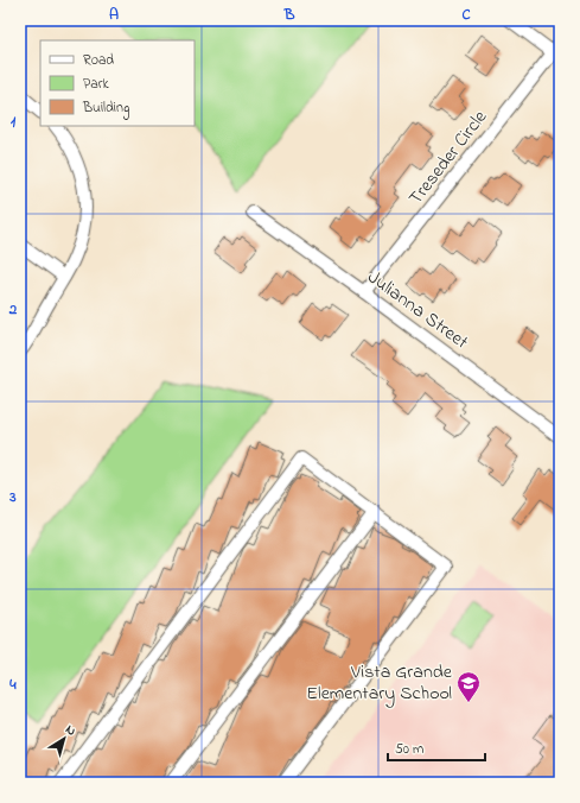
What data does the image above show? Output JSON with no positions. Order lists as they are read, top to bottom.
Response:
{
  "streets": {
    "street": ["Treseder Circle", "Julianna Street"]
  },
  "crossings": [
    ["Treseder Circle", "Julianna Street"]
  ],
  "places": {
    "school or university": ["Vista Grande Elementary School"]
  },
  "legend": ["Road", "Park", "Building"],
  "scale_bar": "50 m",
  "north": "top right",
  "grid": {
    "columns": ["A", "B", "C"],
    "rows": [
      "1",
      "2",
      "3",
      "4"
    ]
  }
}
